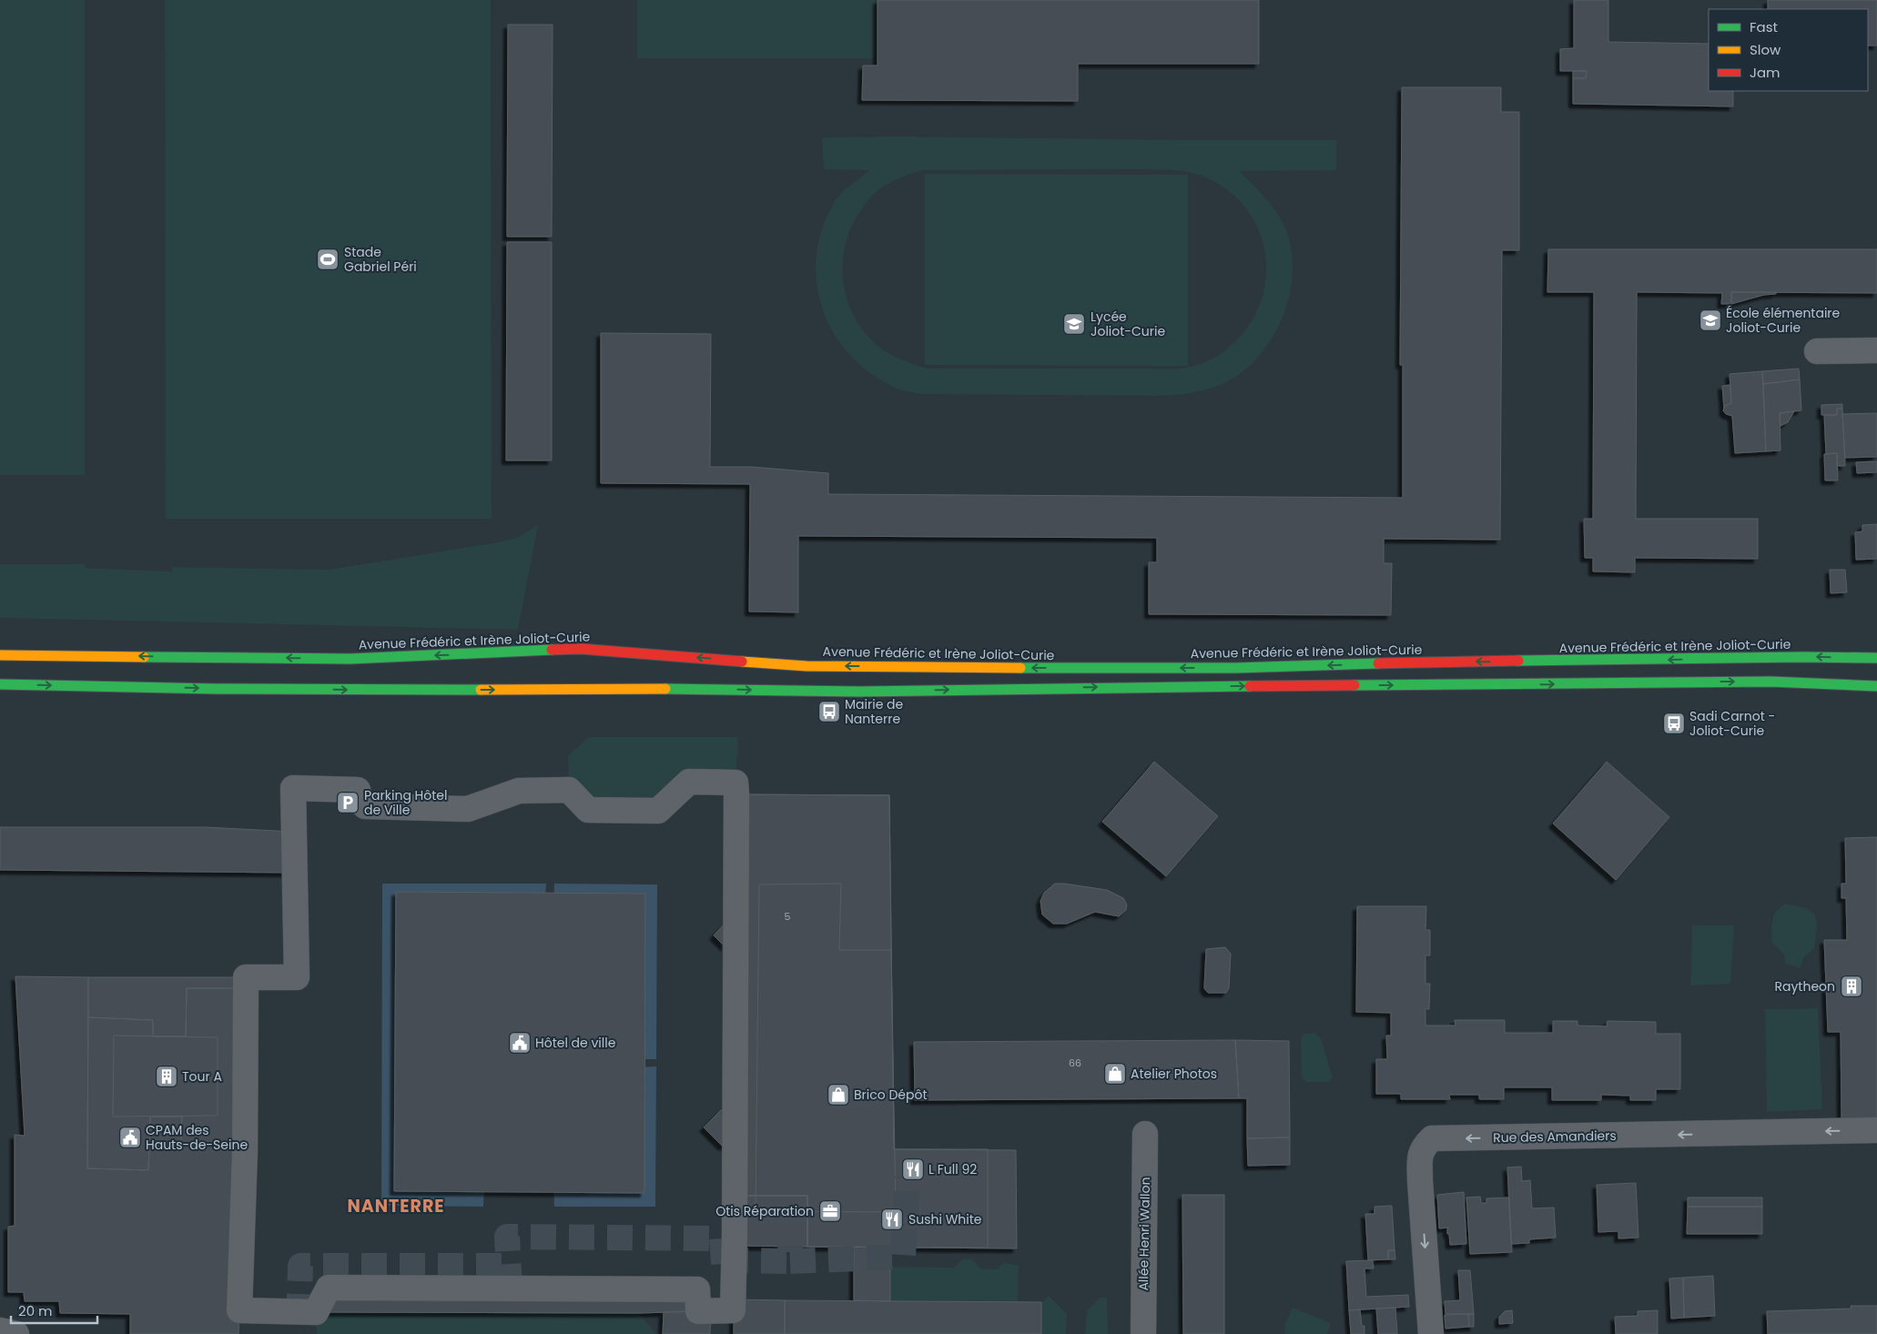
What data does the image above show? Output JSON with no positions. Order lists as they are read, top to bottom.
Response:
{
  "streets": {
    "main road": ["Avenue Frédéric et Irène Joliot-Curie"],
    "street": ["Rue des Amandiers", "Allée Henri Wallon"]
  },
  "districts": ["NANTERRE"],
  "places": {
    "sports": ["Stade Gabriel Péri"],
    "school or university": ["École élémentaire Joliot-Curie", "Lycée Joliot-Curie"],
    "bus stop": ["Mairie de Nanterre", "Sadi Carnot - Joliot-Curie"],
    "parking": ["Parking Hôtel de Ville"],
    "building": ["Raytheon", "Tour A"],
    "public building": ["Hôtel de ville", "CPAM des Hauts-de-Seine"],
    "shop": ["Atelier Photos", "Brico Dépôt"],
    "restaurant": ["L Full 92", "Sushi White"],
    "office": ["Otis Réparation"]
  },
  "house_numbers": ["5", "66"],
  "legend": ["Fast", "Slow", "Jam"],
  "scale_bar": "20 m"
}
